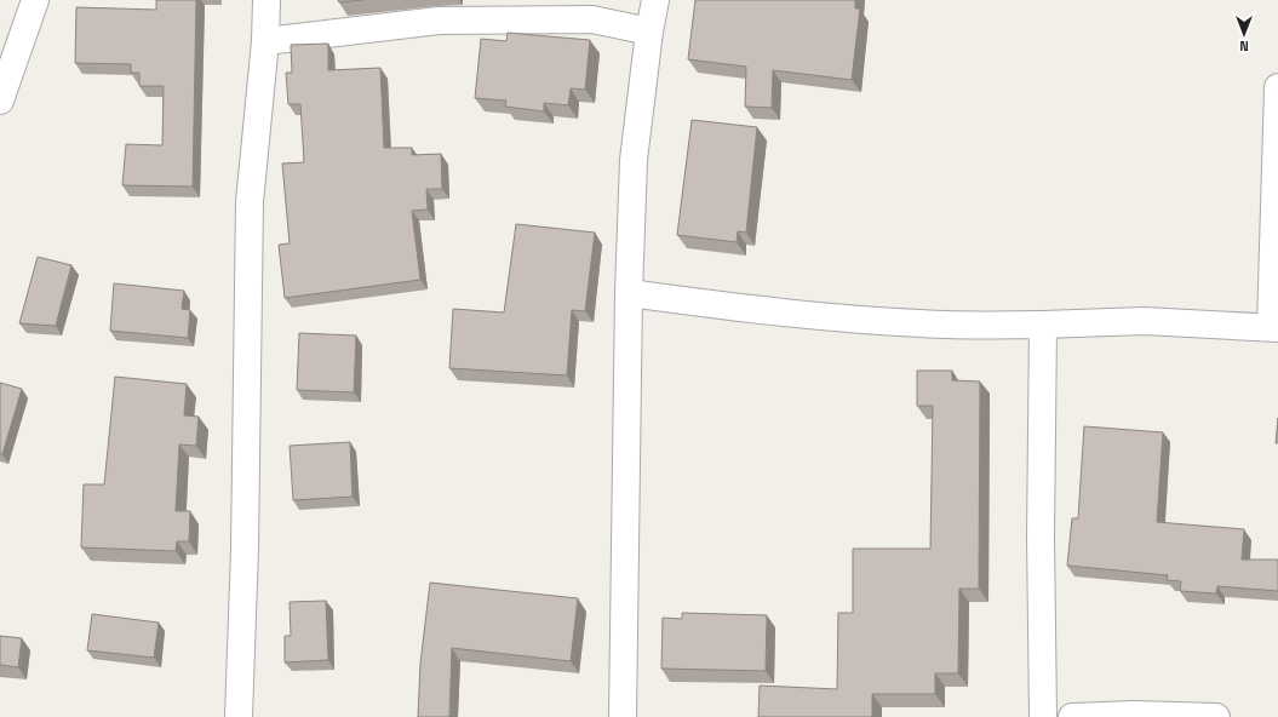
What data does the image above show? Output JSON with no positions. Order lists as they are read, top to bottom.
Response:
{
  "north": "bottom"
}
